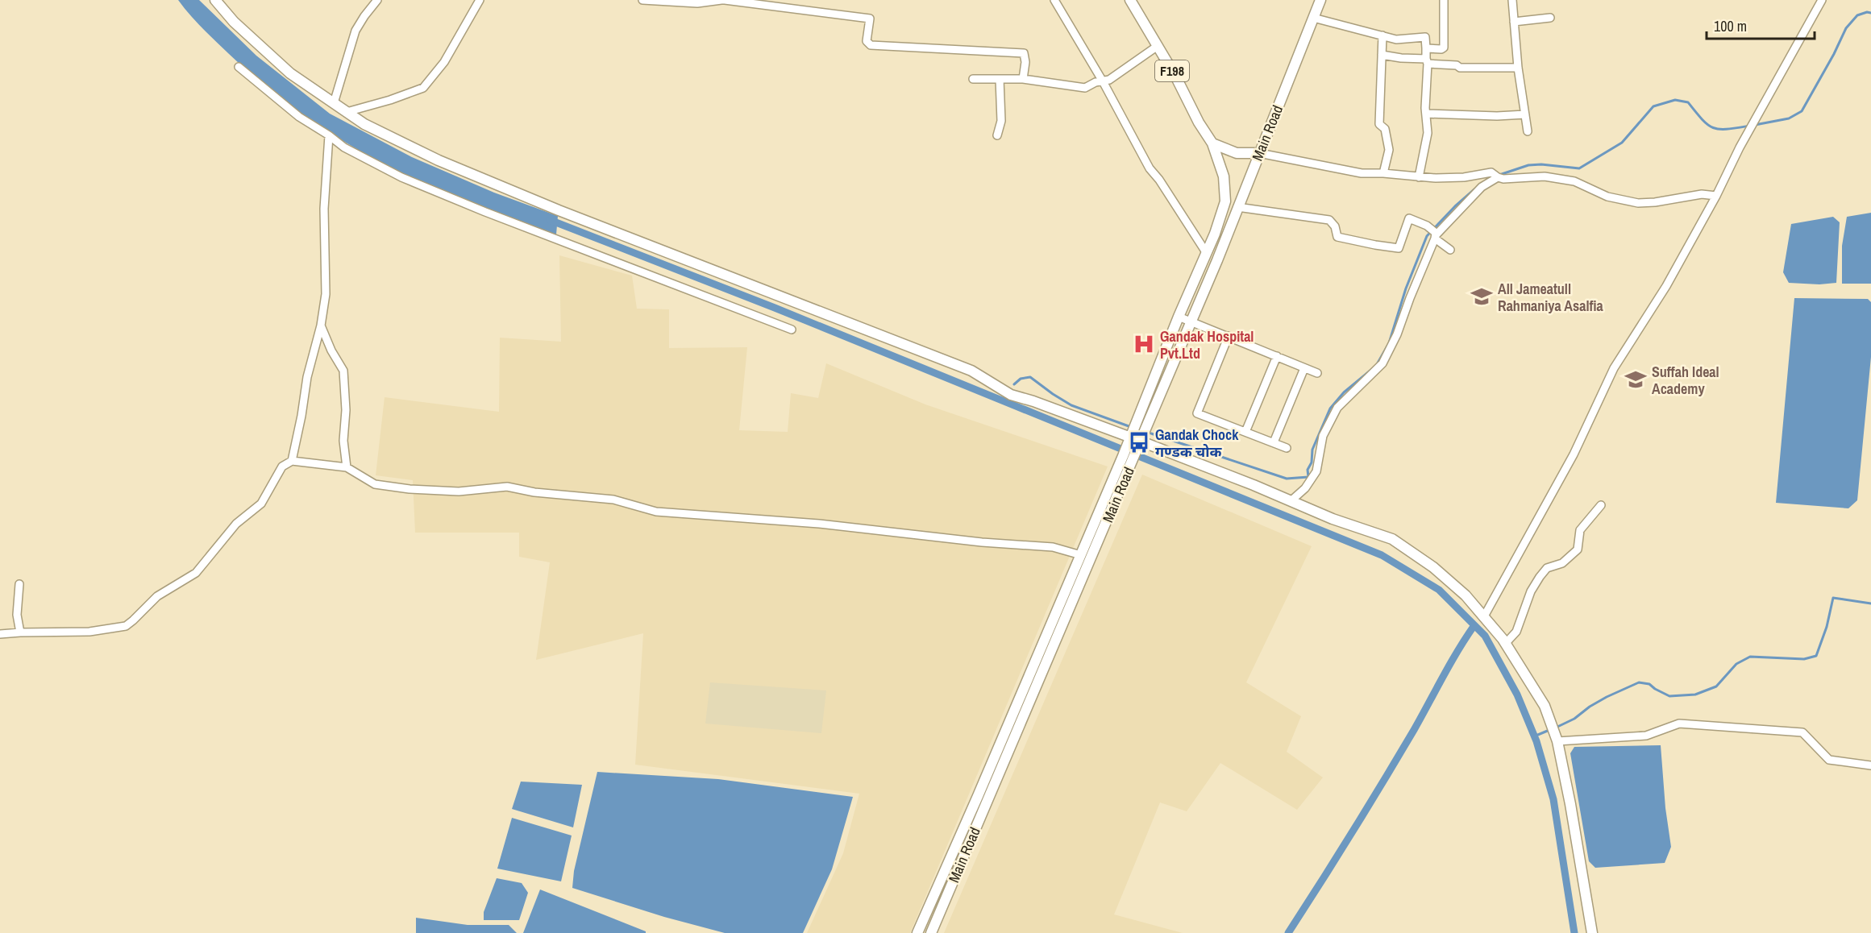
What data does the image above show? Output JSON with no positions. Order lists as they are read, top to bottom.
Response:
{
  "streets": {
    "main road": ["F198", "Main Road"]
  },
  "crossings": [
    ["F198", "Main Road"]
  ],
  "places": {
    "school or university": ["All Jameatull Rahmaniya Asalfia", "Suffah Ideal Academy"],
    "hospital": ["Gandak Hospital Pvt.Ltd"],
    "bus stop": ["Gandak Chock गण्डक चोक"]
  },
  "scale_bar": "100 m"
}
